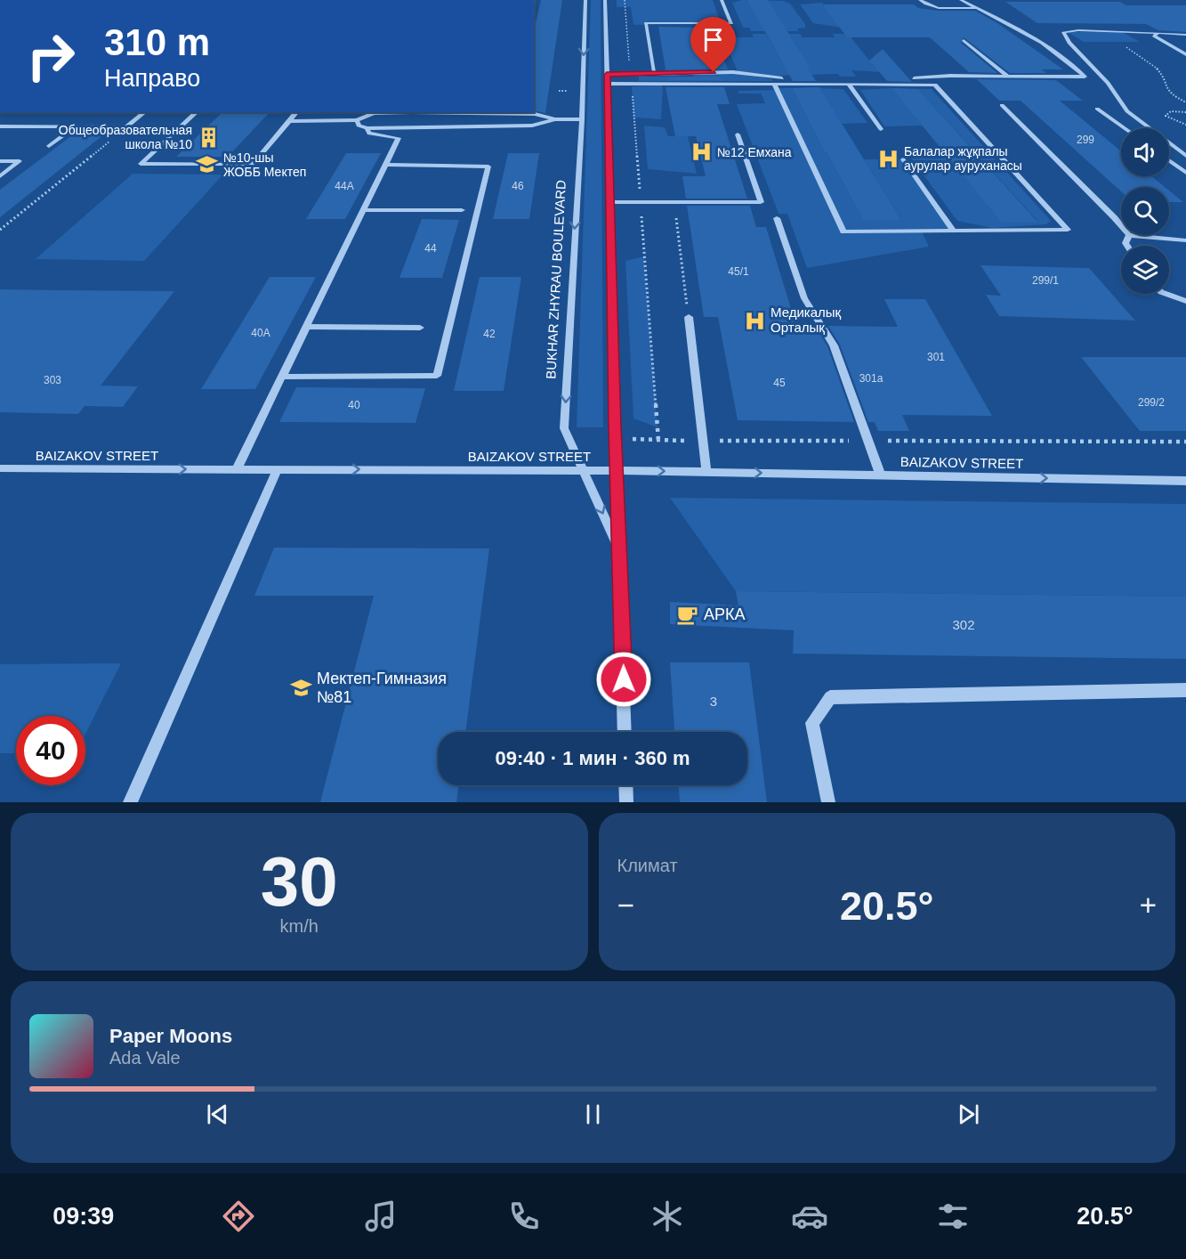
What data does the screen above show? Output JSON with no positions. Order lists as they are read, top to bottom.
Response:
{
  "streets": {
    "street": ["BUKHAR ZHYRAU BOULEVARD", "BAIZAKOV STREET"]
  },
  "crossings": [
    ["BUKHAR ZHYRAU BOULEVARD", "BAIZAKOV STREET"]
  ],
  "one_way": ["BAIZAKOV STREET"],
  "places": {
    "building": ["Общеобразовательная школа №10"],
    "hospital": ["№12 Емхана", "Балалар жұқпалы аурулар ауруханасы", "Медикалық Орталық"],
    "school or university": ["№10-шы ЖОББ Мектеп", "Мектеп-Гимназия №81"],
    "cafe": ["АРКА"]
  },
  "house_numbers": [
    "299",
    "44А",
    "46",
    "44",
    "45/1",
    "299/1",
    "40А",
    "42",
    "301",
    "301а",
    "303",
    "45",
    "299/2",
    "40",
    "302",
    "3"
  ],
  "page": {
    "turn": ["310 m", "Направо"],
    "limit": "40",
    "trip": "09:40 · 1 мин · 360 m",
    "tile": [
      ["30", "km/h"],
      "Климат"
    ],
    "heat": ["−", "20.5°", "+"],
    "song": ["Paper Moons", "Ada Vale"],
    "tabs": ["09:39", "20.5°"]
  }
}
